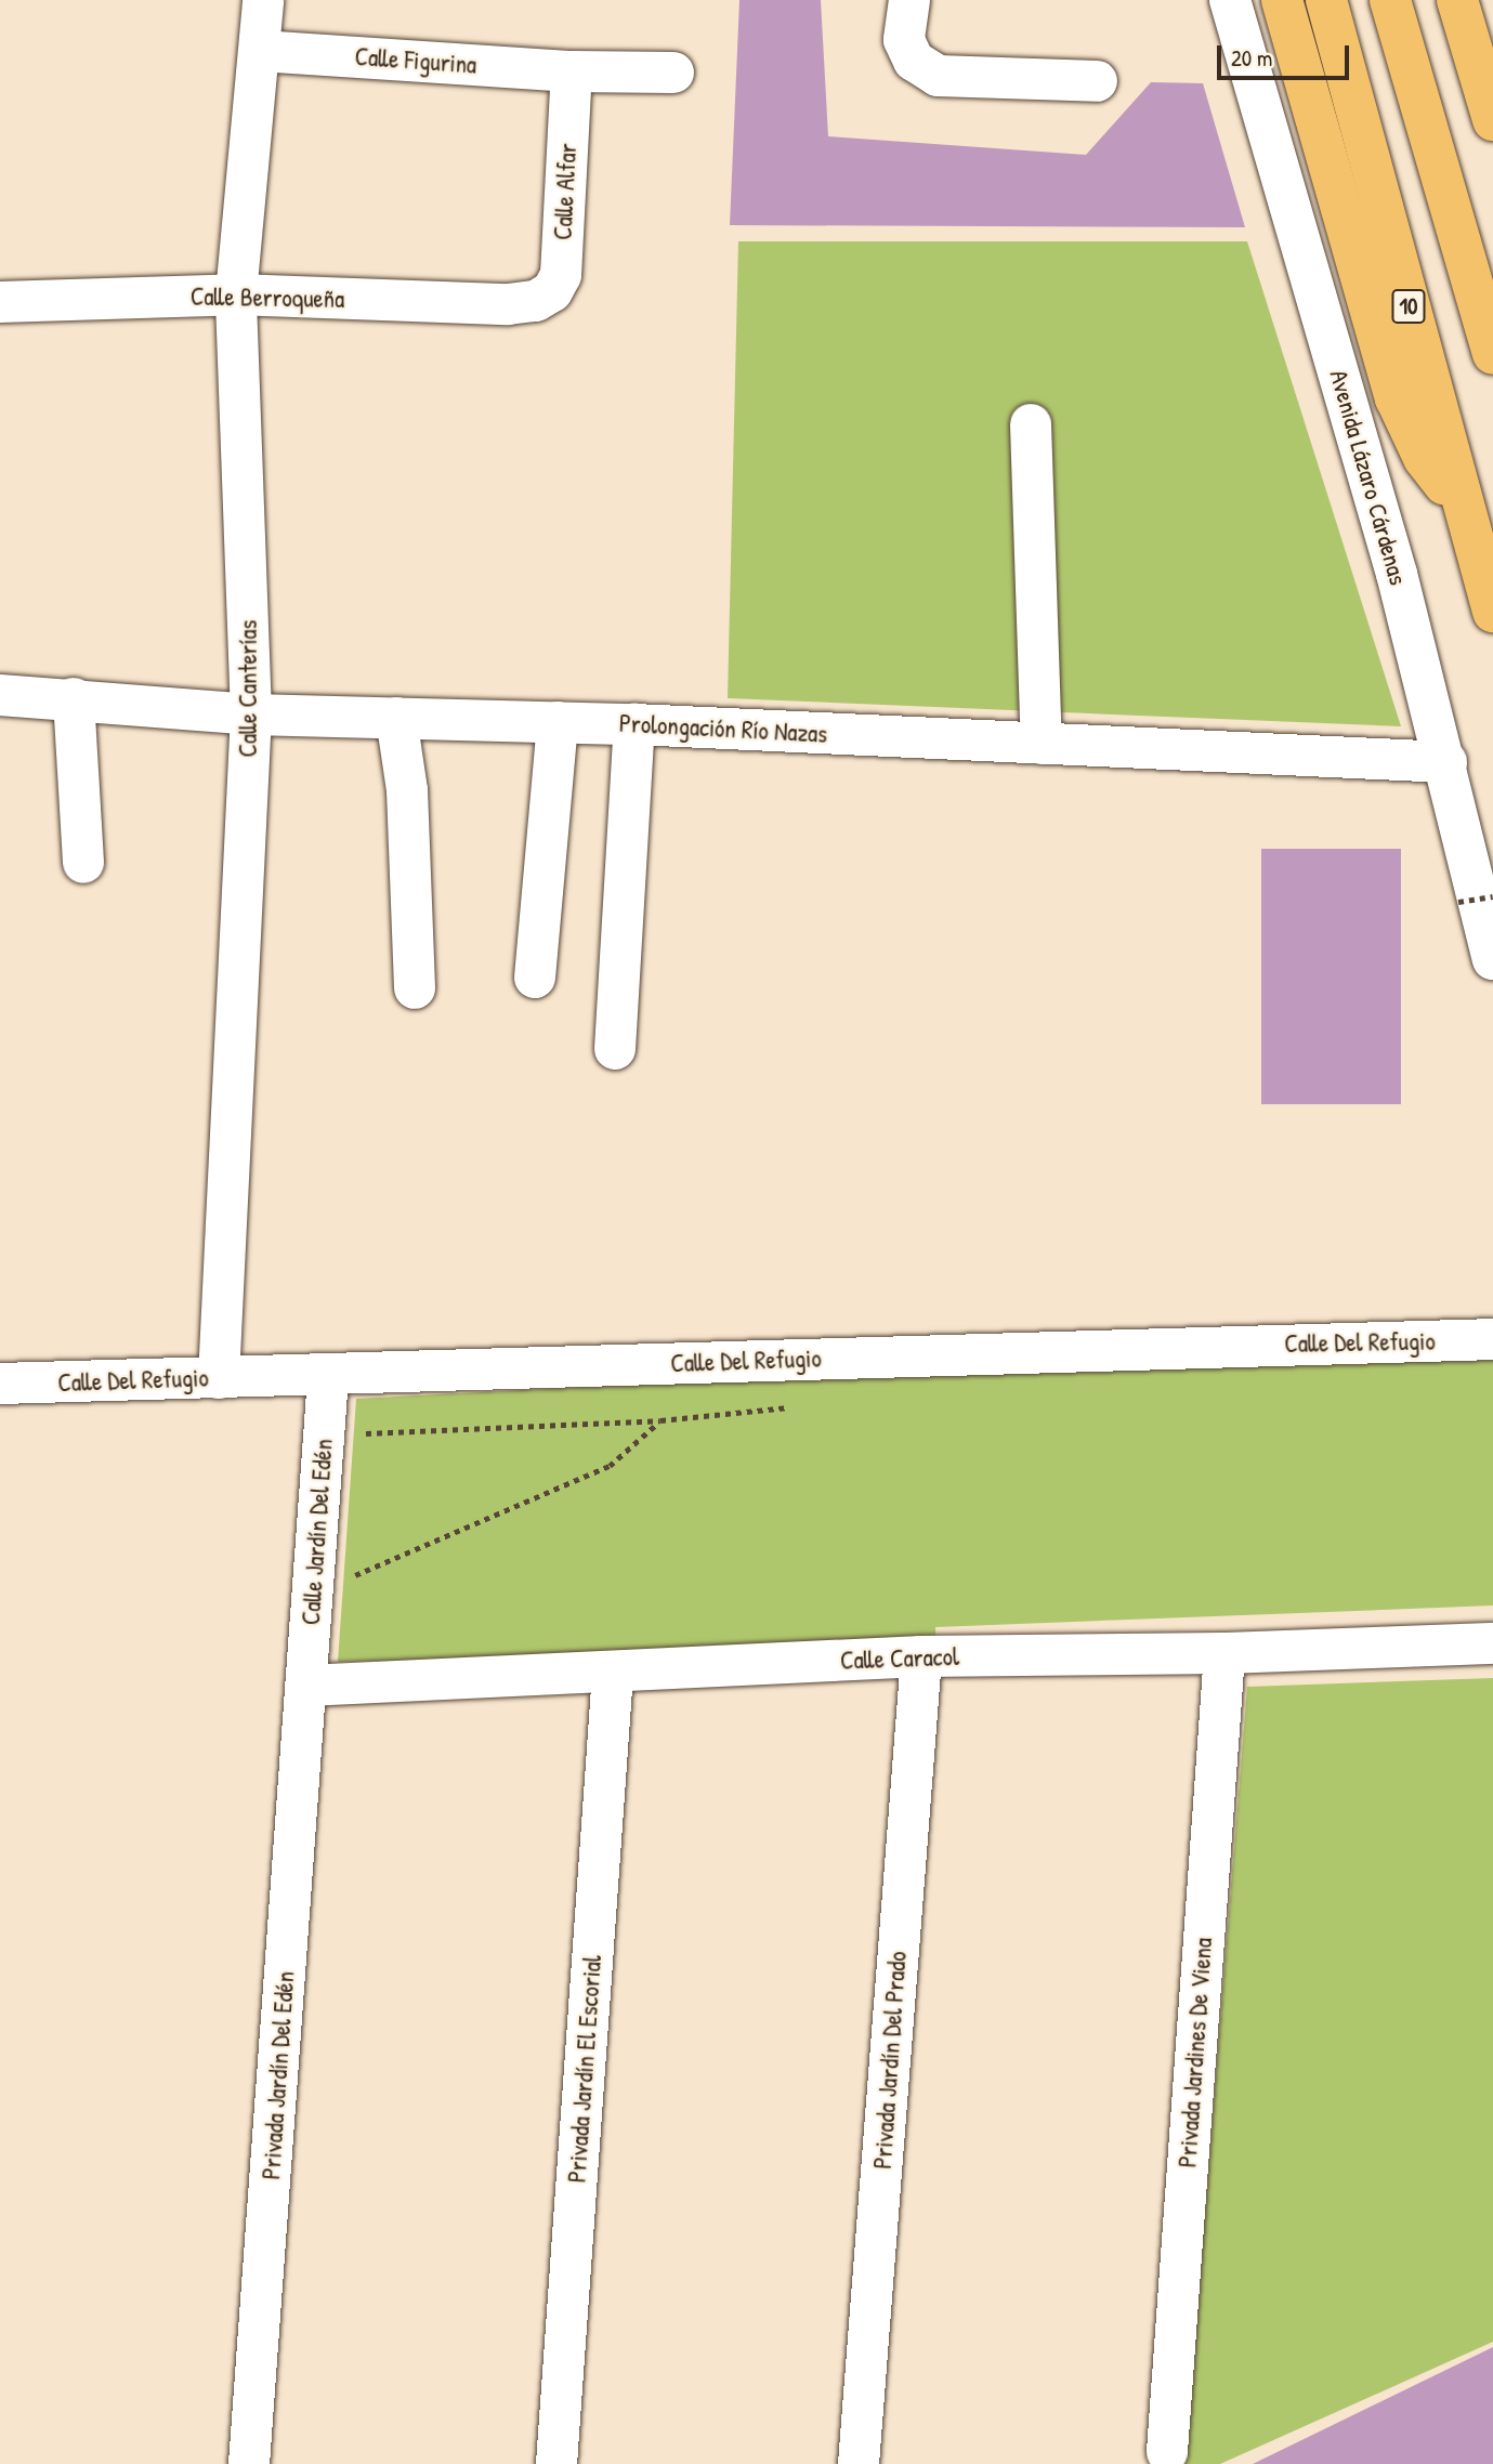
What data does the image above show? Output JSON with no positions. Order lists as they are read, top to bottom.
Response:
{
  "streets": {
    "highway": ["10"],
    "street": [
      "Calle Figurina",
      "Calle Alfar",
      "Calle Berroqueña",
      "Avenida Lázaro Cárdenas",
      "Calle Canterías",
      "Prolongación Río Nazas",
      "Calle Del Refugio",
      "Calle Jardín Del Edén",
      "Calle Caracol",
      "Privada Jardines De Viena",
      "Privada Jardín Del Prado",
      "Privada Jardín El Escorial",
      "Privada Jardín Del Edén"
    ]
  },
  "crossings": [
    ["Calle Figurina", "Calle Alfar"],
    ["Calle Figurina", "Calle Canterías"],
    ["Calle Alfar", "Calle Berroqueña"],
    ["Calle Berroqueña", "Calle Canterías"],
    ["Avenida Lázaro Cárdenas", "Prolongación Río Nazas"],
    ["Calle Canterías", "Prolongación Río Nazas"],
    ["Calle Canterías", "Calle Del Refugio"],
    ["Calle Del Refugio", "Calle Jardín Del Edén"],
    ["Calle Jardín Del Edén", "Calle Caracol"],
    ["Calle Jardín Del Edén", "Privada Jardín Del Edén"],
    ["Calle Caracol", "Privada Jardines De Viena"],
    ["Calle Caracol", "Privada Jardín Del Prado"],
    ["Calle Caracol", "Privada Jardín El Escorial"],
    ["Calle Caracol", "Privada Jardín Del Edén"]
  ],
  "scale_bar": "20 m"
}
